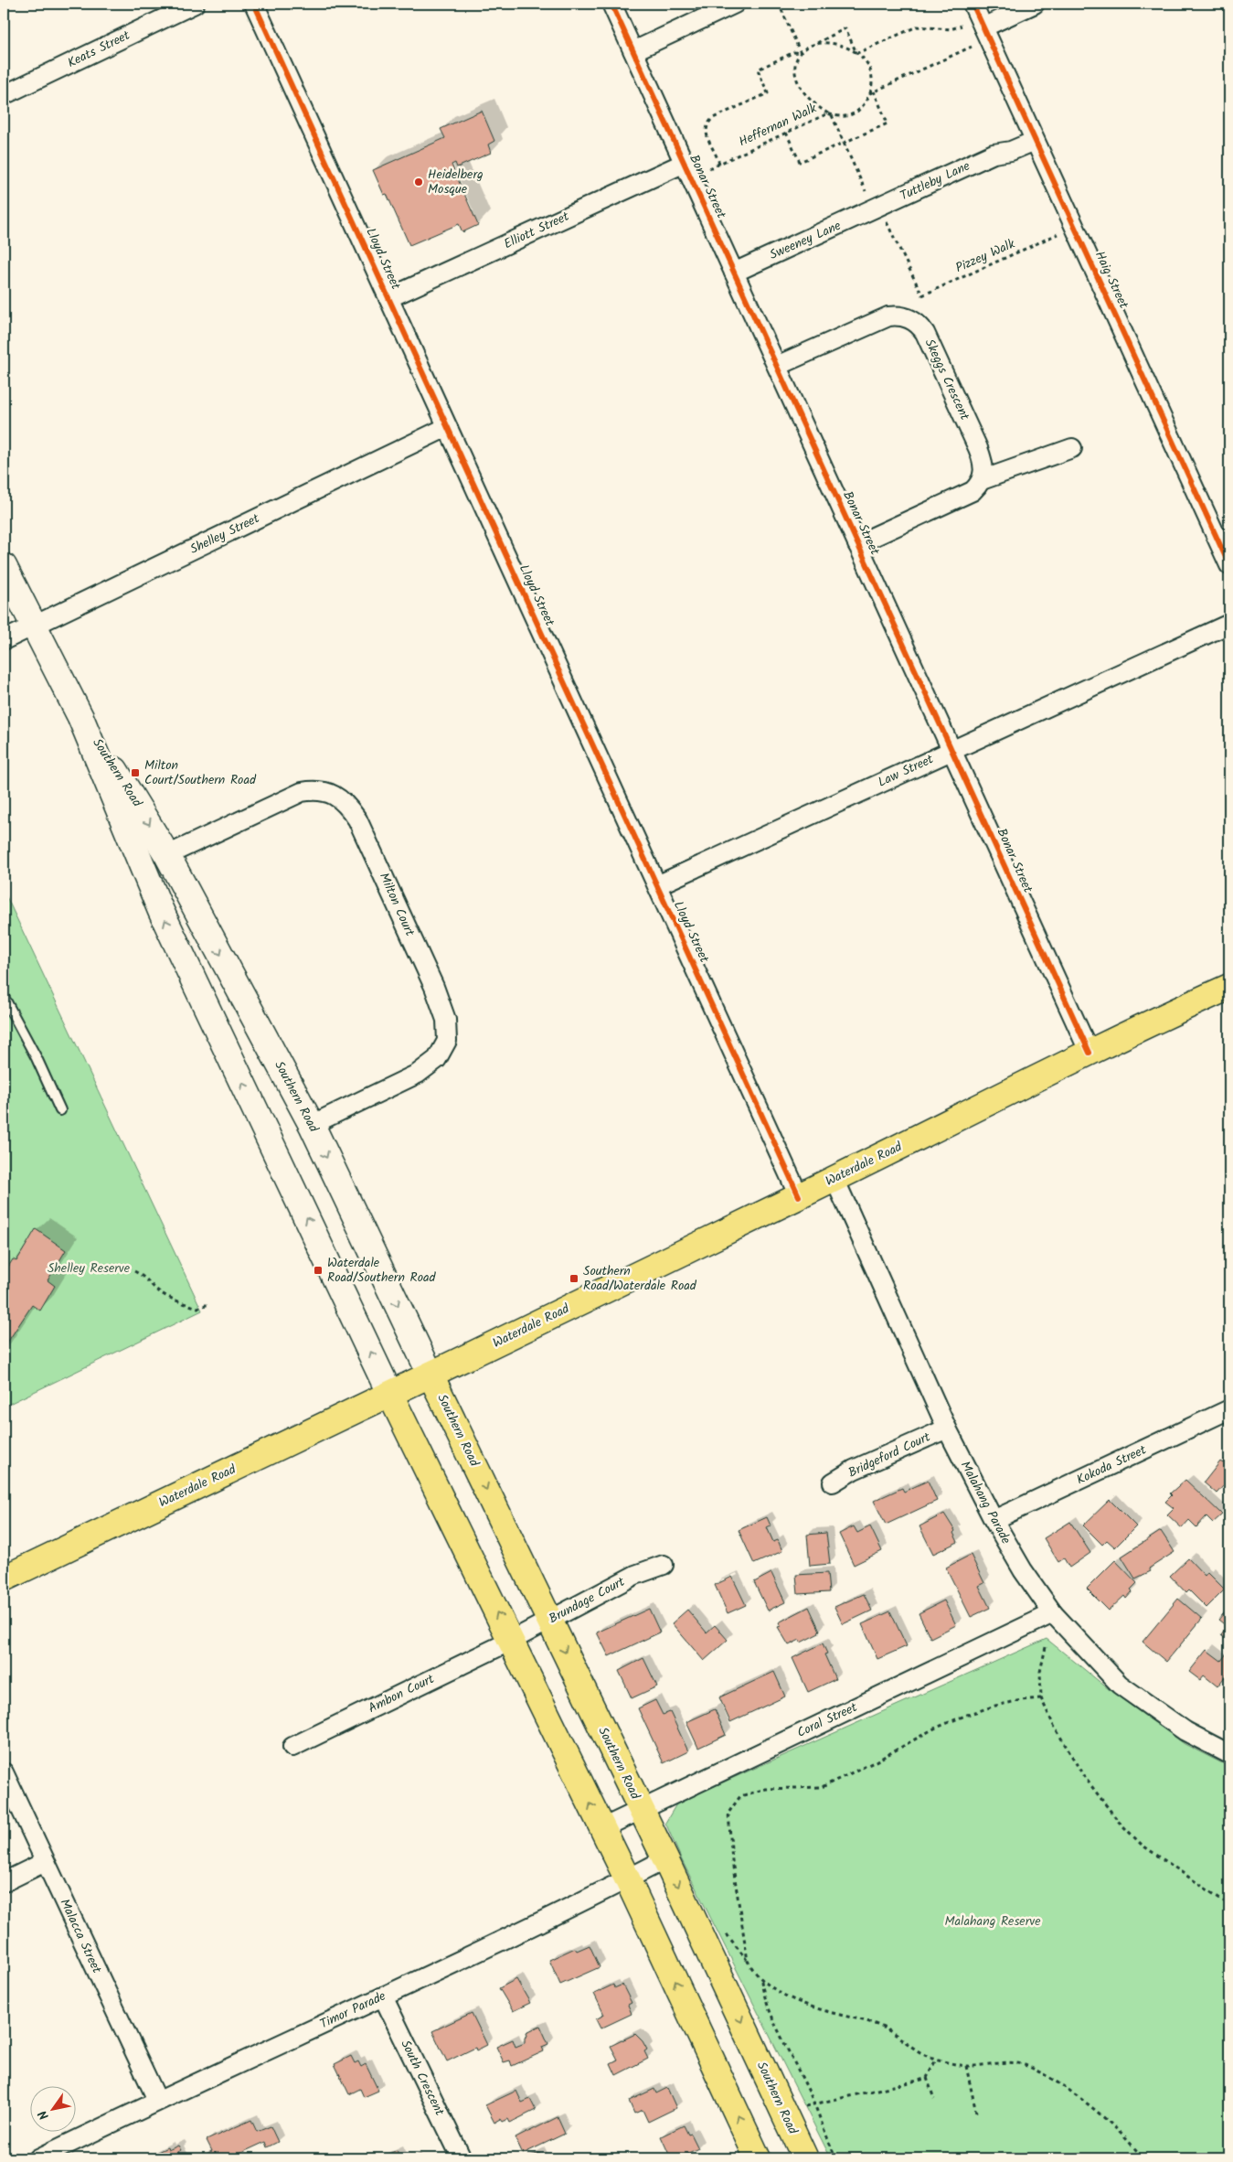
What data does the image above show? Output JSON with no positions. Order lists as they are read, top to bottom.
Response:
{
  "streets": {
    "main road": ["Southern Road", "Waterdale Road"],
    "street": [
      "Keats Street",
      "Tuttleby Lane",
      "Bonar Street",
      "Elliott Street",
      "Sweeney Lane",
      "Lloyd Street",
      "Haig Street",
      "Skeggs Crescent",
      "Shelley Street",
      "Law Street",
      "Milton Court",
      "Bridgeford Court",
      "Kokoda Street",
      "Malahang Parade",
      "Brundage Court",
      "Ambon Court",
      "Coral Street",
      "Malacca Street",
      "Timor Parade",
      "South Crescent"
    ],
    "path": ["Heffernan Walk", "Pizzey Walk"]
  },
  "crossings": [
    ["Tuttleby Lane", "Sweeney Lane"],
    ["Tuttleby Lane", "Haig Street"],
    ["Bonar Street", "Elliott Street"],
    ["Bonar Street", "Sweeney Lane"],
    ["Bonar Street", "Skeggs Crescent"],
    ["Bonar Street", "Law Street"],
    ["Bonar Street", "Waterdale Road"],
    ["Elliott Street", "Lloyd Street"],
    ["Lloyd Street", "Shelley Street"],
    ["Lloyd Street", "Law Street"],
    ["Lloyd Street", "Waterdale Road"],
    ["Shelley Street", "Southern Road"],
    ["Southern Road", "Milton Court"],
    ["Southern Road", "Waterdale Road"],
    ["Southern Road", "Brundage Court"],
    ["Southern Road", "Ambon Court"],
    ["Southern Road", "Coral Street"],
    ["Southern Road", "Timor Parade"],
    ["Waterdale Road", "Malahang Parade"],
    ["Bridgeford Court", "Malahang Parade"],
    ["Kokoda Street", "Malahang Parade"],
    ["Malahang Parade", "Coral Street"],
    ["Brundage Court", "Ambon Court"],
    ["Malacca Street", "Timor Parade"],
    ["Timor Parade", "South Crescent"]
  ],
  "parks": ["Shelley Reserve", "Malahang Reserve"],
  "places": {
    "other": ["Heidelberg Mosque"],
    "transit": ["Milton Court/Southern Road", "Waterdale Road/Southern Road", "Southern Road/Waterdale Road"]
  },
  "north": "bottom left"
}
